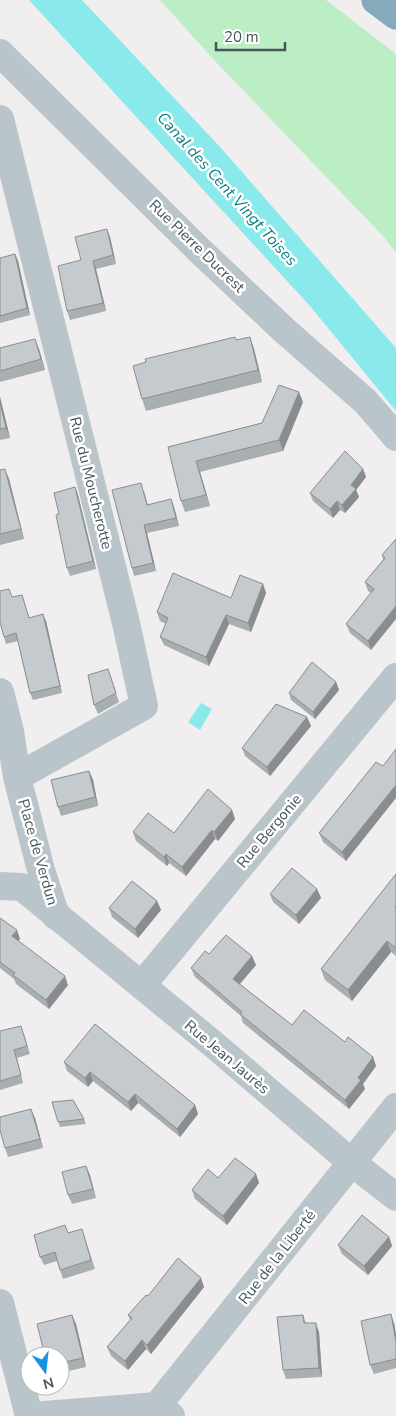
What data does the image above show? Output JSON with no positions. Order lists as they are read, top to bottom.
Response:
{
  "streets": {
    "street": [
      "Rue Pierre Ducrest",
      "Rue du Moucherotte",
      "Rue Bergonie",
      "Place de Verdun",
      "Rue Jean Jaurès",
      "Rue de la Liberté"
    ]
  },
  "crossings": [
    ["Rue du Moucherotte", "Place de Verdun"],
    ["Rue Bergonie", "Rue Jean Jaurès"],
    ["Place de Verdun", "Rue Jean Jaurès"],
    ["Rue Jean Jaurès", "Rue de la Liberté"]
  ],
  "water": ["Canal des Cent Vingt Toises"],
  "scale_bar": "20 m",
  "north": "bottom"
}
